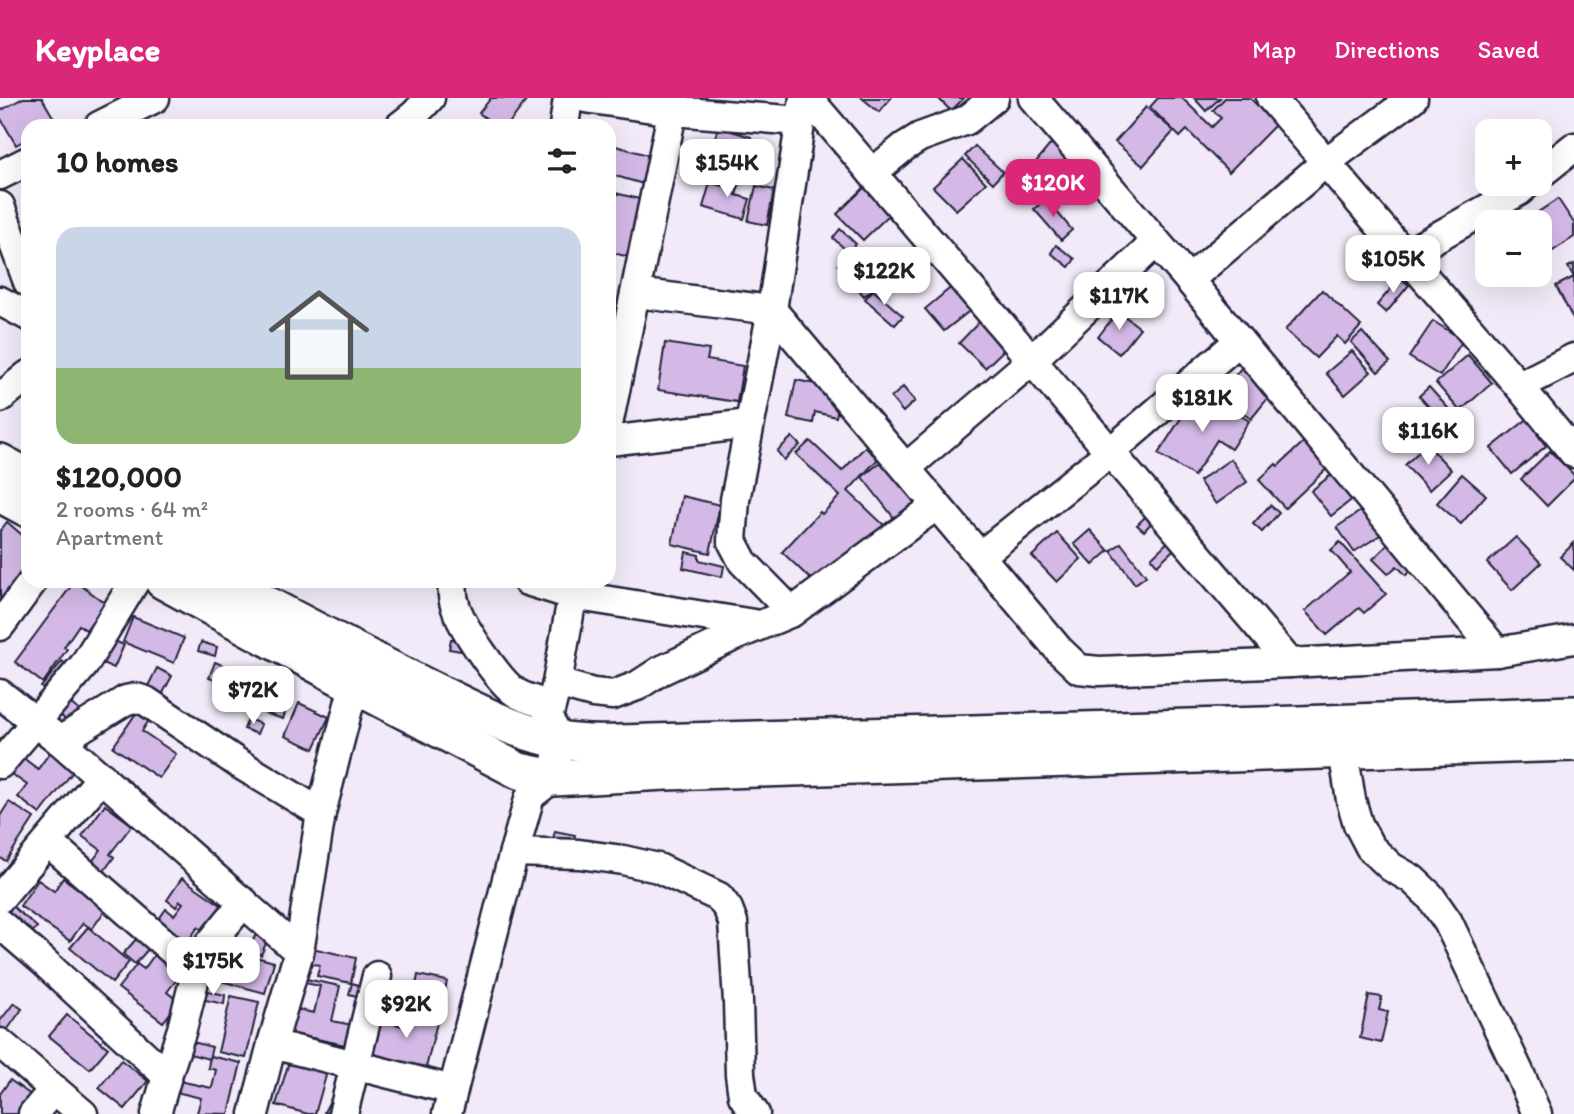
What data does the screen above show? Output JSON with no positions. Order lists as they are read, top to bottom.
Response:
{
  "page": {
    "header": "Keyplace",
    "nav": ["Map", "Directions", "Saved"],
    "map_buttons": ["+", "−"],
    "heading": "10 homes",
    "price": [
      "$154K",
      "$120K",
      "$105K",
      "$122K",
      "$117K",
      "$181K",
      "$116K",
      "$72K",
      "$175K",
      "$92K"
    ],
    "list": [
      {
        "name": "$120,000",
        "note": "2 rooms · 64 m² · Apartment"
      }
    ]
  }
}
